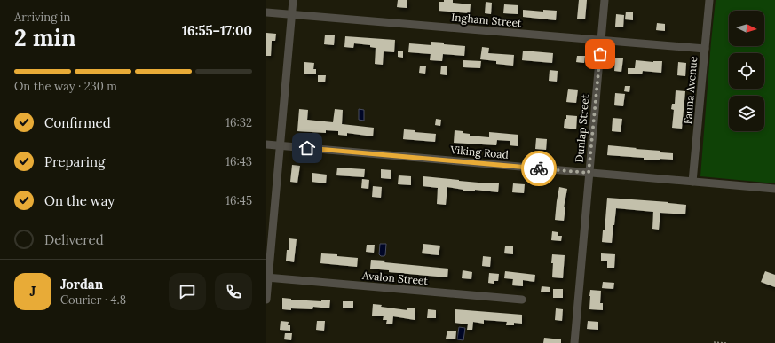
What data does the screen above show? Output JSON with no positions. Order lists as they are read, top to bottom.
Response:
{
  "streets": {
    "street": [
      "Ingham Street",
      "Fauna Avenue",
      "Dunlap Street",
      "Viking Road",
      "Avalon Street"
    ]
  },
  "crossings": [
    ["Ingham Street", "Fauna Avenue"],
    ["Ingham Street", "Dunlap Street"],
    ["Fauna Avenue", "Viking Road"],
    ["Dunlap Street", "Viking Road"]
  ],
  "north": "right",
  "page": {
    "heading": ["2 min", "Arriving in", "16:55–17:00"],
    "panel": ["Jordan", "Courier · 4.8"],
    "bar": "On the way · 230 m",
    "list": [
      ["Confirmed", "16:32"],
      ["Preparing", "16:43"],
      ["On the way", "16:45"],
      "Delivered"
    ],
    "round": "J"
  }
}
